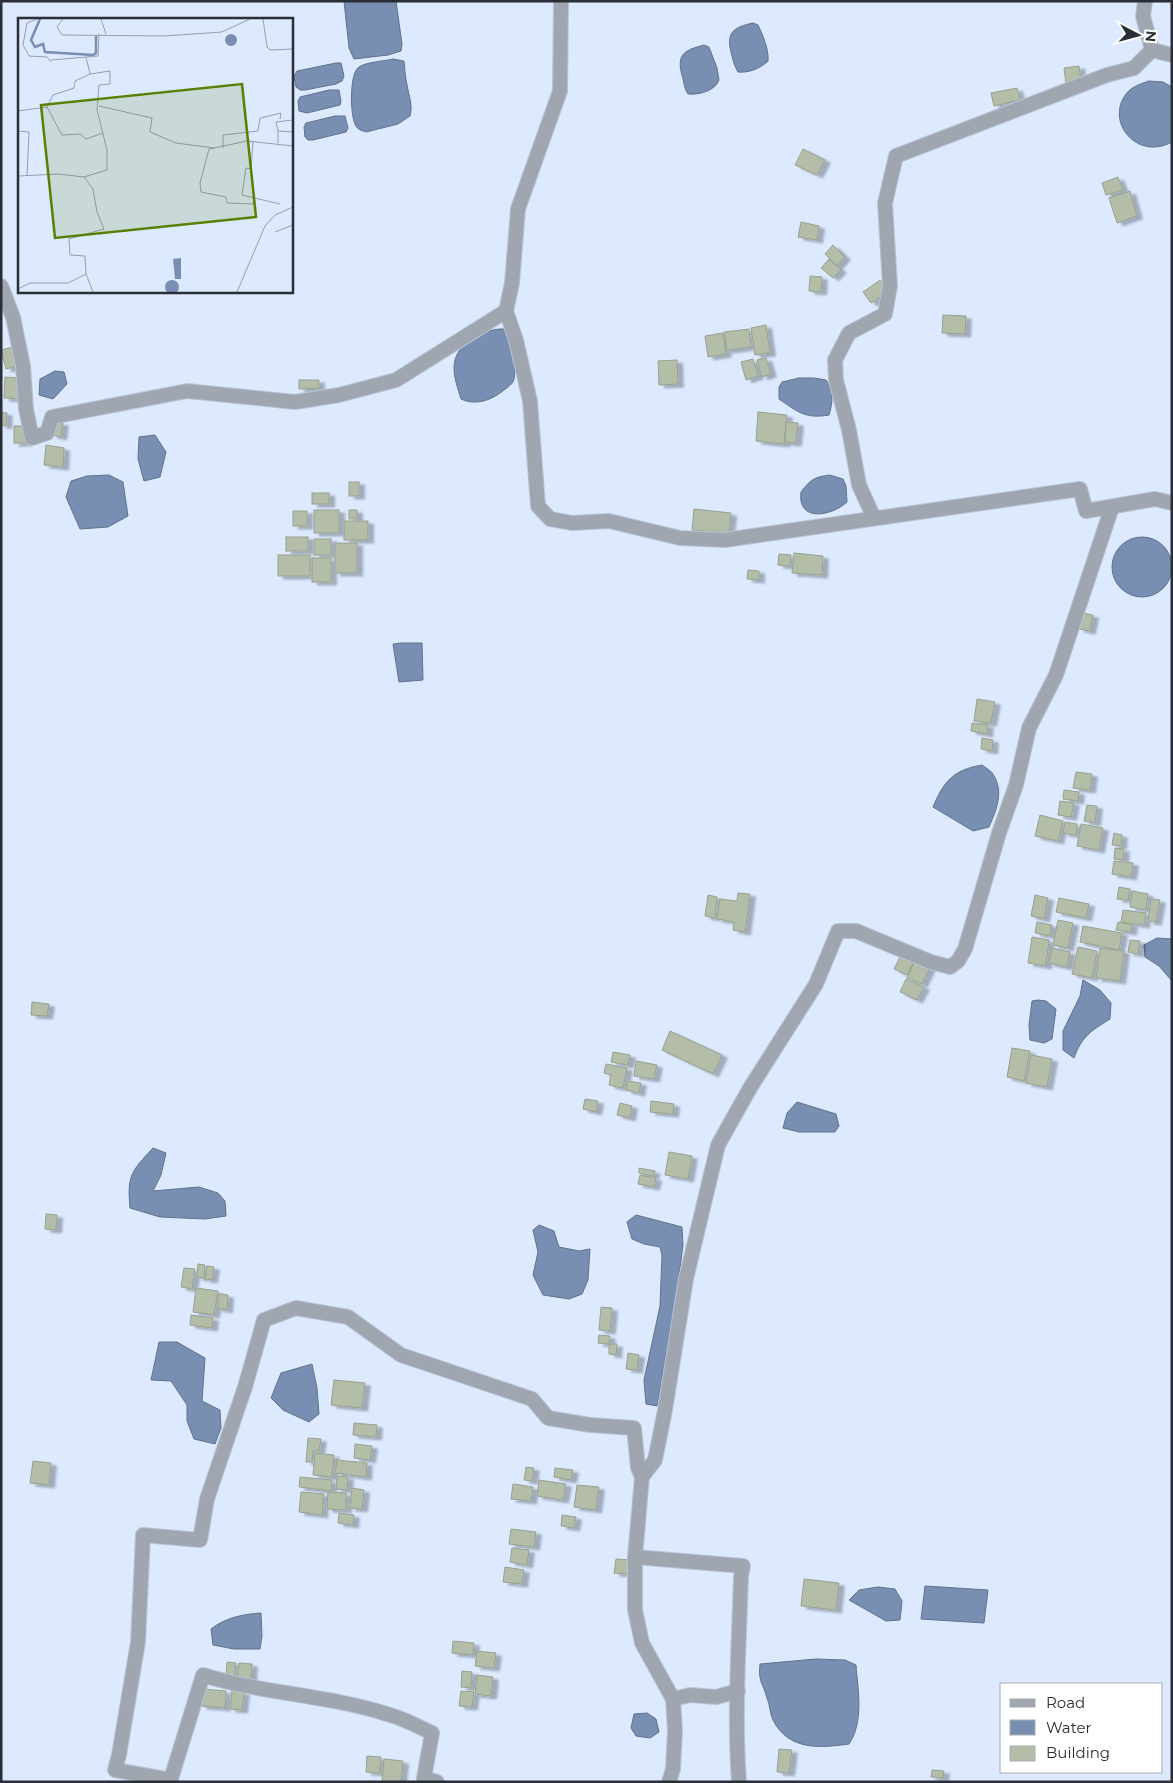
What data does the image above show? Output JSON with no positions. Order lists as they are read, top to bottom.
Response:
{
  "legend": ["Road", "Water", "Building"],
  "north": "right"
}
